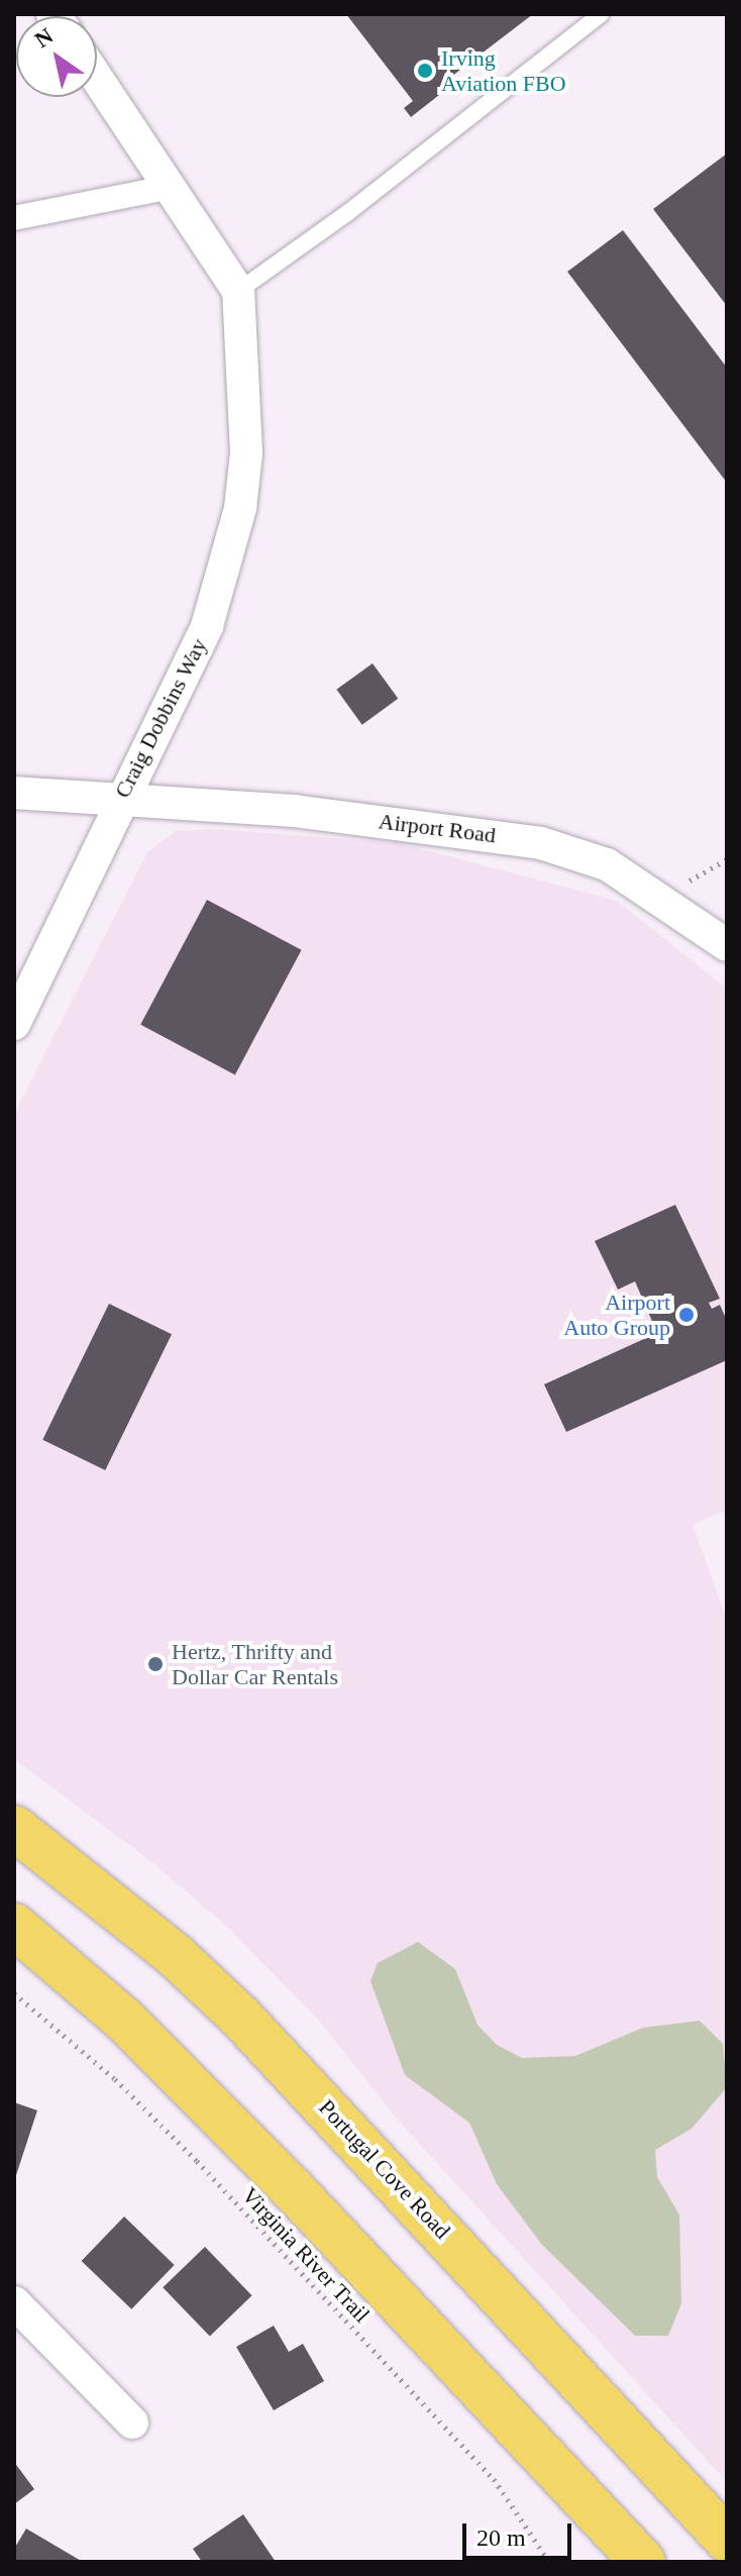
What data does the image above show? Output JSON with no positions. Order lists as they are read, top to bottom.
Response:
{
  "streets": {
    "main road": ["Portugal Cove Road"],
    "street": ["Craig Dobbins Way", "Airport Road"],
    "path": ["Virginia River Trail"]
  },
  "crossings": [
    ["Craig Dobbins Way", "Airport Road"]
  ],
  "places": ["Irving Aviation FBO", "Airport Auto Group", "Hertz, Thrifty and Dollar Car Rentals"],
  "scale_bar": "20 m",
  "north": "top left"
}
